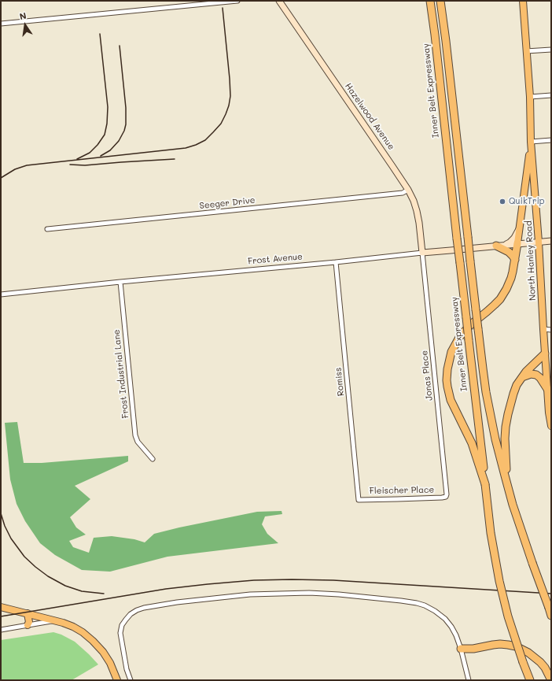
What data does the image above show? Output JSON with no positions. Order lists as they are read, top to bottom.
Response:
{
  "streets": {
    "highway": ["Inner Belt Expressway"],
    "main road": ["North Hanley Road"],
    "street": [
      "Hazelwood Avenue",
      "Seeger Drive",
      "Frost Avenue",
      "Frost Industrial Lane",
      "Jonas Place",
      "Romiss",
      "Fleischer Place"
    ]
  },
  "crossings": [
    ["Hazelwood Avenue", "Seeger Drive"],
    ["Hazelwood Avenue", "Frost Avenue"],
    ["Hazelwood Avenue", "Jonas Place"],
    ["Frost Avenue", "North Hanley Road"],
    ["Frost Avenue", "Frost Industrial Lane"],
    ["Frost Avenue", "Jonas Place"],
    ["Frost Avenue", "Romiss"],
    ["Jonas Place", "Fleischer Place"],
    ["Romiss", "Fleischer Place"]
  ],
  "places": ["QuikTrip"],
  "north": "top"
}
